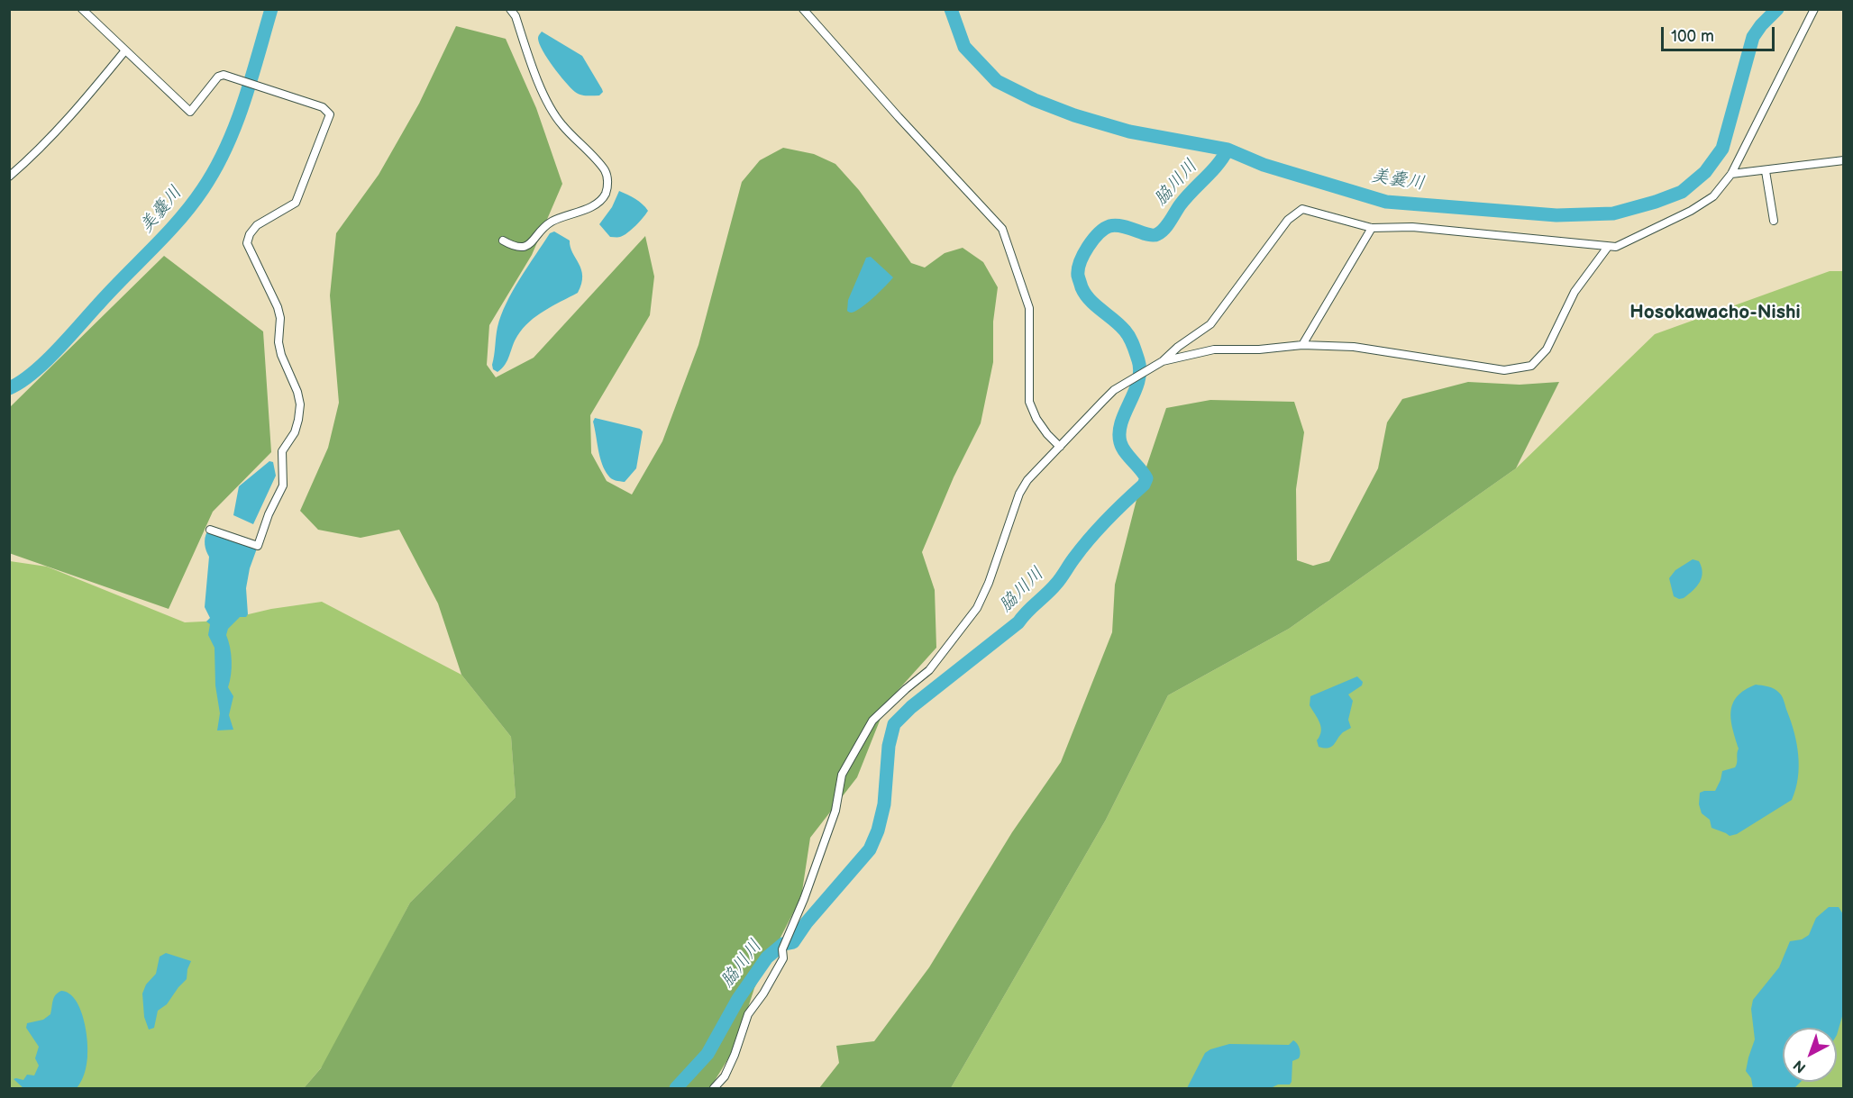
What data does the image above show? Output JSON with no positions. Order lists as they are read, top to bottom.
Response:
{
  "districts": ["Hosokawacho-Nishi"],
  "water": ["美嚢川", "脇川川"],
  "scale_bar": "100 m",
  "north": "bottom left"
}
